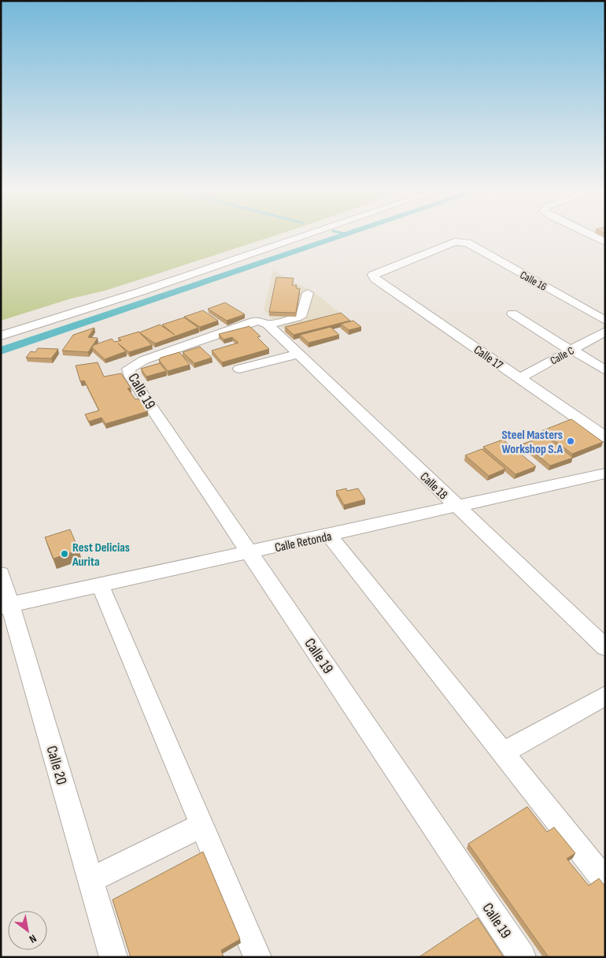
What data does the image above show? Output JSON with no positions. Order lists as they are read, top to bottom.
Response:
{
  "streets": {
    "street": [
      "Calle 16",
      "Calle C",
      "Calle 17",
      "Calle 19",
      "Calle 18",
      "Calle Retonda",
      "Calle 20"
    ]
  },
  "crossings": [
    ["Calle 16", "Calle 17"],
    ["Calle C", "Calle 17"],
    ["Calle 19", "Calle 18"],
    ["Calle 19", "Calle Retonda"],
    ["Calle 18", "Calle Retonda"],
    ["Calle Retonda", "Calle 20"]
  ],
  "places": ["Steel Masters Workshop S.A", "Rest Delicias Aurita"],
  "north": "bottom right"
}
